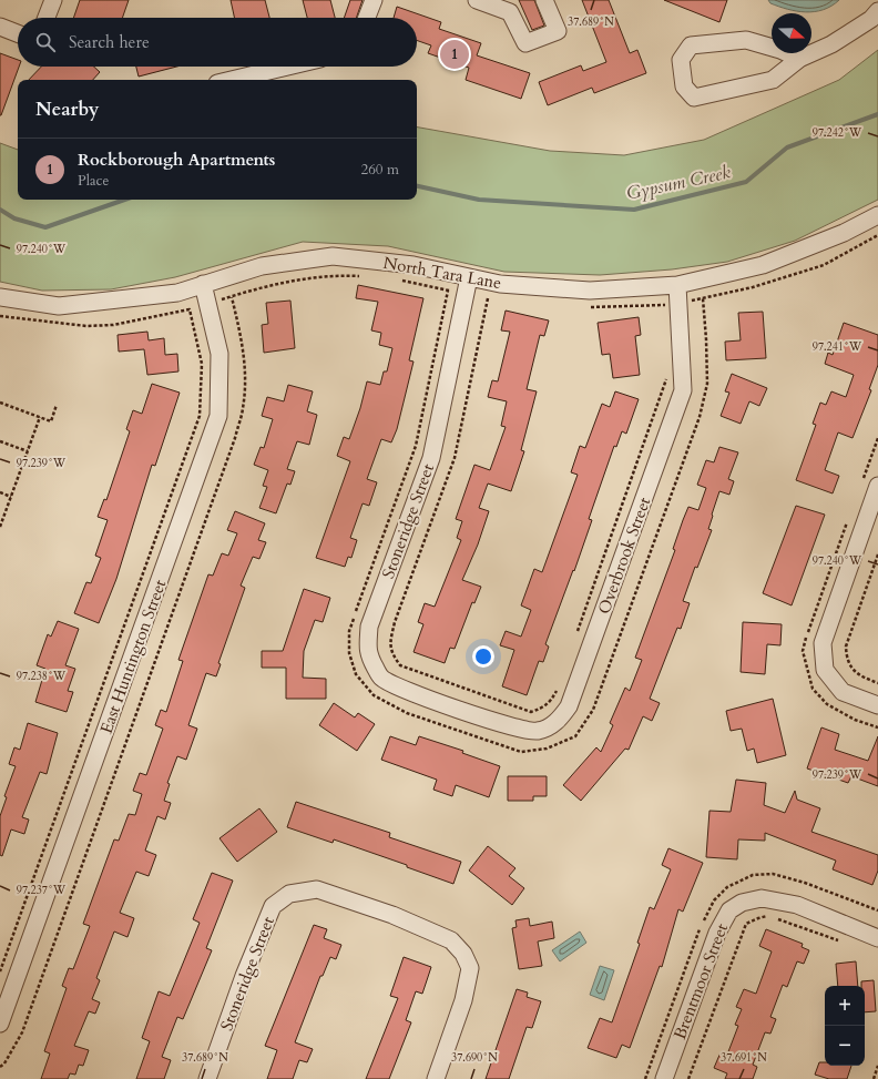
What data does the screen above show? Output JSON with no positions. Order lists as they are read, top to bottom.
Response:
{
  "streets": {
    "street": [
      "North Tara Lane",
      "Stoneridge Street",
      "Overbrook Street",
      "East Huntington Street",
      "Brentmoor Street"
    ]
  },
  "crossings": [
    ["North Tara Lane", "Stoneridge Street"],
    ["North Tara Lane", "Overbrook Street"],
    ["North Tara Lane", "East Huntington Street"],
    ["Stoneridge Street", "Overbrook Street"]
  ],
  "water": ["Gypsum Creek"],
  "north": "right",
  "page": {
    "search": "Search here",
    "pins": "1",
    "heading": "Nearby",
    "list": [
      {
        "mark": "1",
        "name": "Rockborough Apartments",
        "note": "Place",
        "value": "260 m"
      }
    ],
    "map_buttons": ["+", "−"]
  },
  "coordinates": [
    "37.689°N",
    "97.242°W",
    "97.240°W",
    "97.241°W",
    "97.239°W",
    "97.238°W",
    "97.237°W",
    "37.690°N",
    "37.691°N"
  ]
}
